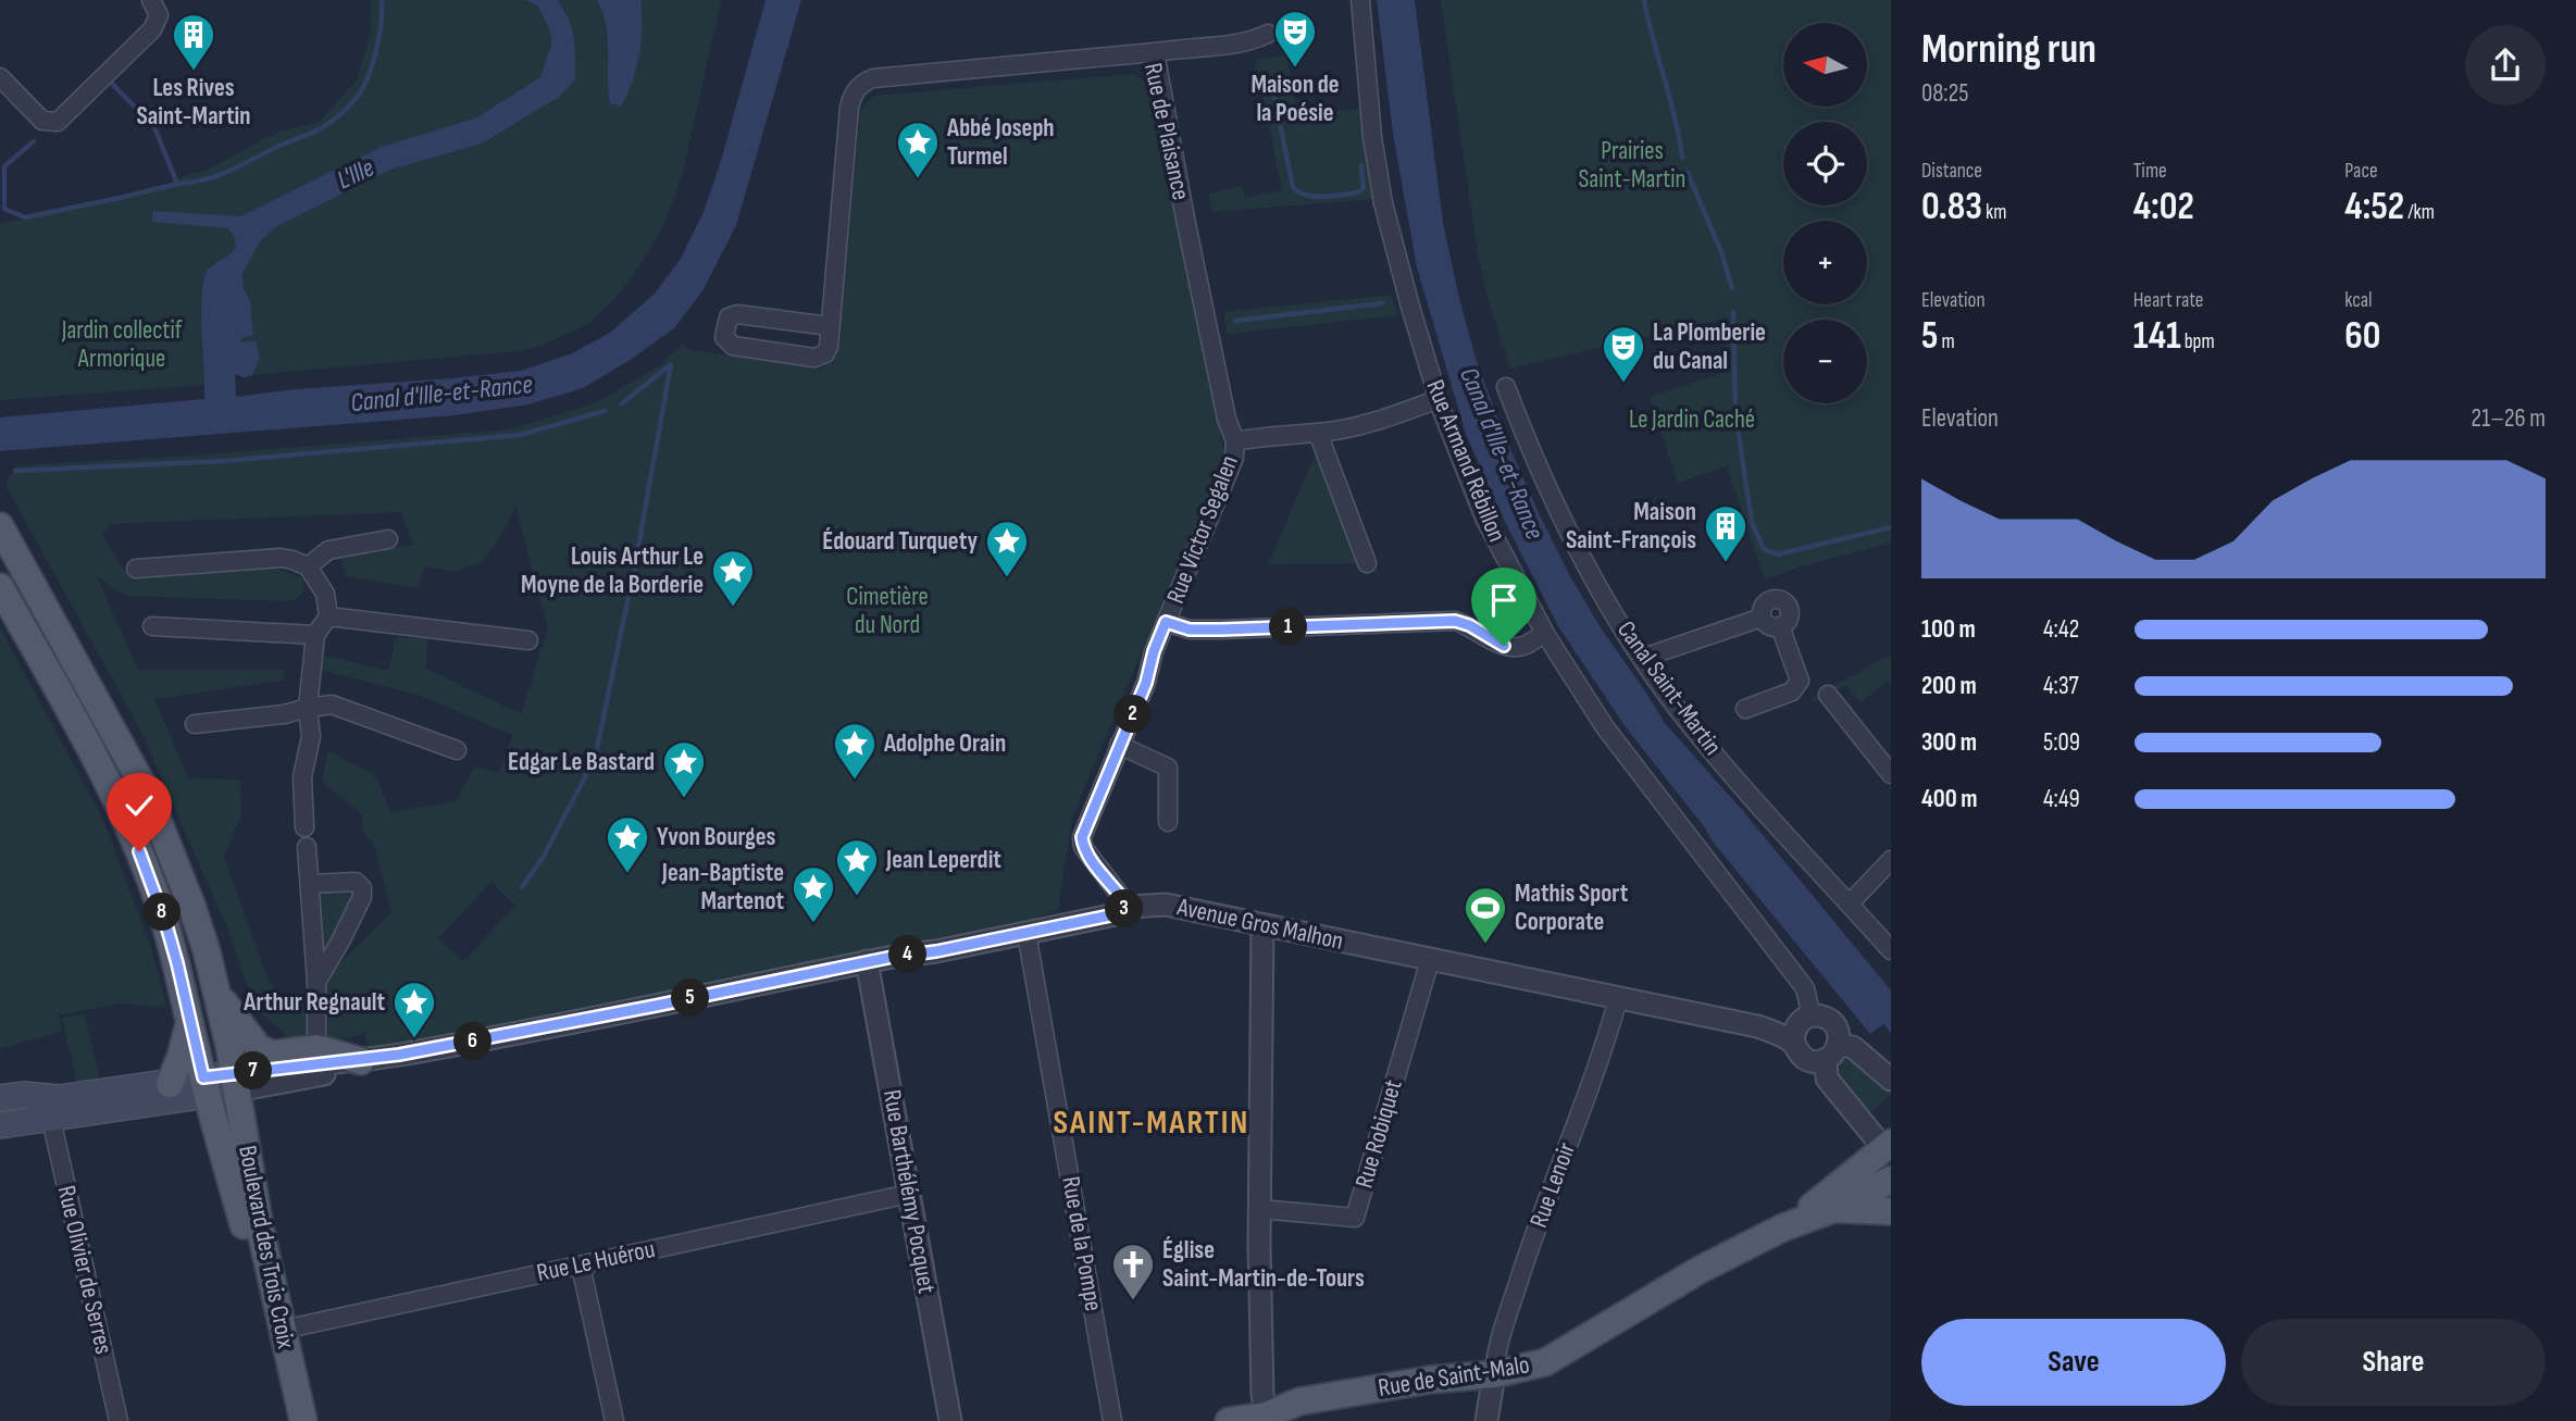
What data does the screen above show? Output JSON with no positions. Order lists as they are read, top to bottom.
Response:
{
  "streets": {
    "main road": ["Avenue Gros Malhon", "Boulevard des Trois Croix", "Rue de Saint-Malo"],
    "street": [
      "Rue de Plaisance",
      "Rue Armand Rébillon",
      "Rue Victor Segalen",
      "Canal Saint-Martin",
      "Rue Robiquet",
      "Rue Lenoir",
      "Rue Barthélémy Pocquet",
      "Rue de la Pompe",
      "Rue Le Huérou",
      "Rue Olivier de Serres"
    ]
  },
  "crossings": [
    ["Rue de Plaisance", "Rue Victor Segalen"],
    ["Rue Armand Rébillon", "Avenue Gros Malhon"],
    ["Rue Victor Segalen", "Avenue Gros Malhon"],
    ["Avenue Gros Malhon", "Rue Robiquet"],
    ["Avenue Gros Malhon", "Rue Lenoir"],
    ["Avenue Gros Malhon", "Rue Barthélémy Pocquet"],
    ["Avenue Gros Malhon", "Rue de la Pompe"],
    ["Avenue Gros Malhon", "Boulevard des Trois Croix"],
    ["Avenue Gros Malhon", "Rue Olivier de Serres"],
    ["Rue Lenoir", "Rue de Saint-Malo"],
    ["Rue Barthélémy Pocquet", "Rue Le Huérou"],
    ["Boulevard des Trois Croix", "Rue Le Huérou"]
  ],
  "districts": ["SAINT-MARTIN"],
  "water": ["L'Ille", "Canal d'Ille-et-Rance"],
  "parks": [
    "Prairies Saint-Martin",
    "Jardin collectif Armorique",
    "Le Jardin Caché",
    "Cimetière du Nord"
  ],
  "places": {
    "theatre": ["Maison de la Poésie", "La Plomberie du Canal"],
    "building": ["Les Rives Saint-Martin", "Maison Saint-François"],
    "place": [
      "Abbé Joseph Turmel",
      "Édouard Turquety",
      "Louis Arthur Le Moyne de la Borderie",
      "Adolphe Orain",
      "Edgar Le Bastard",
      "Yvon Bourges",
      "Jean Leperdit",
      "Jean-Baptiste Martenot",
      "Arthur Regnault"
    ],
    "sports": ["Mathis Sport Corporate"],
    "church": ["Église Saint-Martin-de-Tours"]
  },
  "north": "left",
  "page": {
    "heading": ["Morning run", "08:25"],
    "map_buttons": ["+", "−"],
    "stats": [
      ["Distance", "0.83 km"],
      ["Time", "4:02"],
      ["Pace", "4:52 /km"],
      ["Elevation", "5 m"],
      ["Heart rate", "141 bpm"],
      ["kcal", "60"]
    ],
    "chart": ["Elevation", "21–26 m"],
    "list": [
      {
        "name": "100 m",
        "note": "4:42"
      },
      {
        "name": "200 m",
        "note": "4:37"
      },
      {
        "name": "300 m",
        "note": "5:09"
      },
      {
        "name": "400 m",
        "note": "4:49"
      }
    ],
    "pins": [
      "1",
      "2",
      "3",
      "8",
      "4",
      "5",
      "6",
      "7"
    ],
    "buttons": ["Save", "Share"]
  }
}
